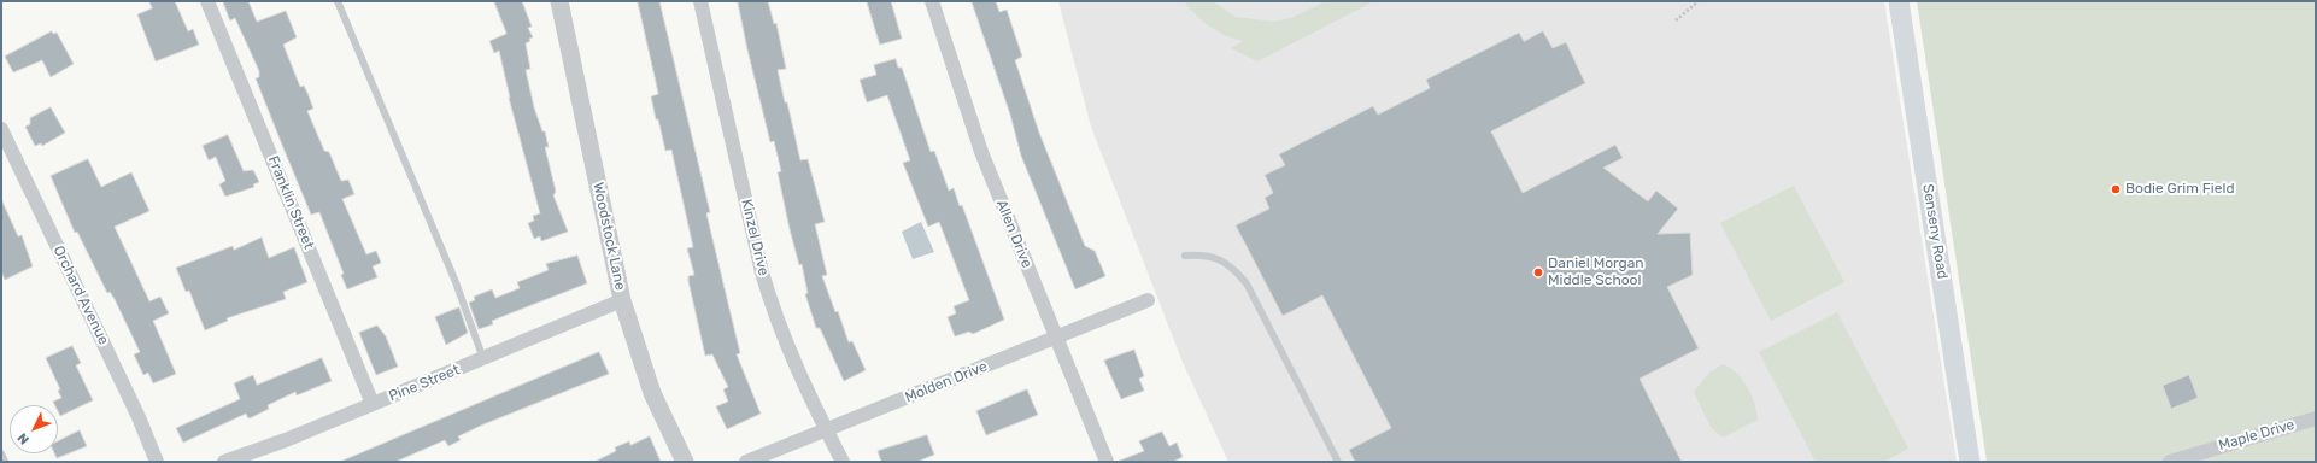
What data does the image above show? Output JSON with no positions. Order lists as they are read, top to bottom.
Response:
{
  "streets": {
    "main road": ["Senseny Road"],
    "street": [
      "Franklin Street",
      "Allen Drive",
      "Woodstock Lane",
      "Kinzel Drive",
      "Orchard Avenue",
      "Molden Drive",
      "Pine Street",
      "Maple Drive"
    ]
  },
  "crossings": [
    ["Franklin Street", "Pine Street"],
    ["Allen Drive", "Molden Drive"],
    ["Woodstock Lane", "Pine Street"],
    ["Kinzel Drive", "Molden Drive"]
  ],
  "places": ["Bodie Grim Field", "Daniel Morgan Middle School"],
  "north": "bottom left"
}
